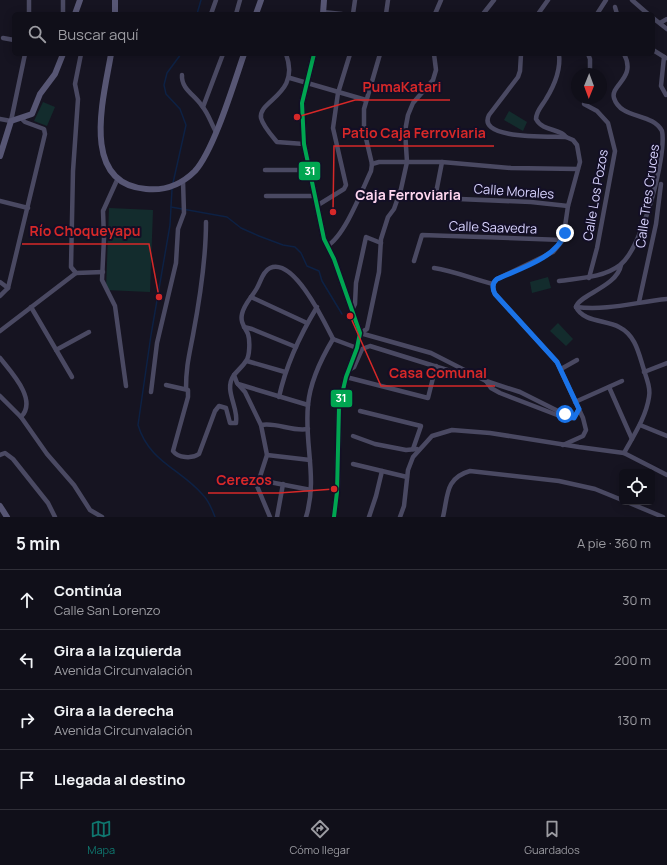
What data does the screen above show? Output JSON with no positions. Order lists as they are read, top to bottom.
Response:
{
  "streets": {
    "street": [
      "Calle Morales",
      "Calle Los Pozos",
      "Calle Tres Cruces",
      "Calle Saavedra"
    ]
  },
  "districts": ["Caja Ferroviaria"],
  "places": [
    "PumaKatari",
    "Patio Caja Ferroviaria",
    "Río Choqueyapu",
    "Casa Comunal",
    "Cerezos"
  ],
  "lines": ["transit line 31"],
  "north": "bottom",
  "page": {
    "search": "Buscar aquí",
    "heading": ["5 min", "A pie · 360 m"],
    "list": [
      ["Continúa", "Calle San Lorenzo", "30 m"],
      ["Gira a la izquierda", "Avenida Circunvalación", "200 m"],
      ["Gira a la derecha", "Avenida Circunvalación", "130 m"],
      "Llegada al destino"
    ],
    "nav": ["Mapa", "Cómo llegar", "Guardados"]
  }
}
